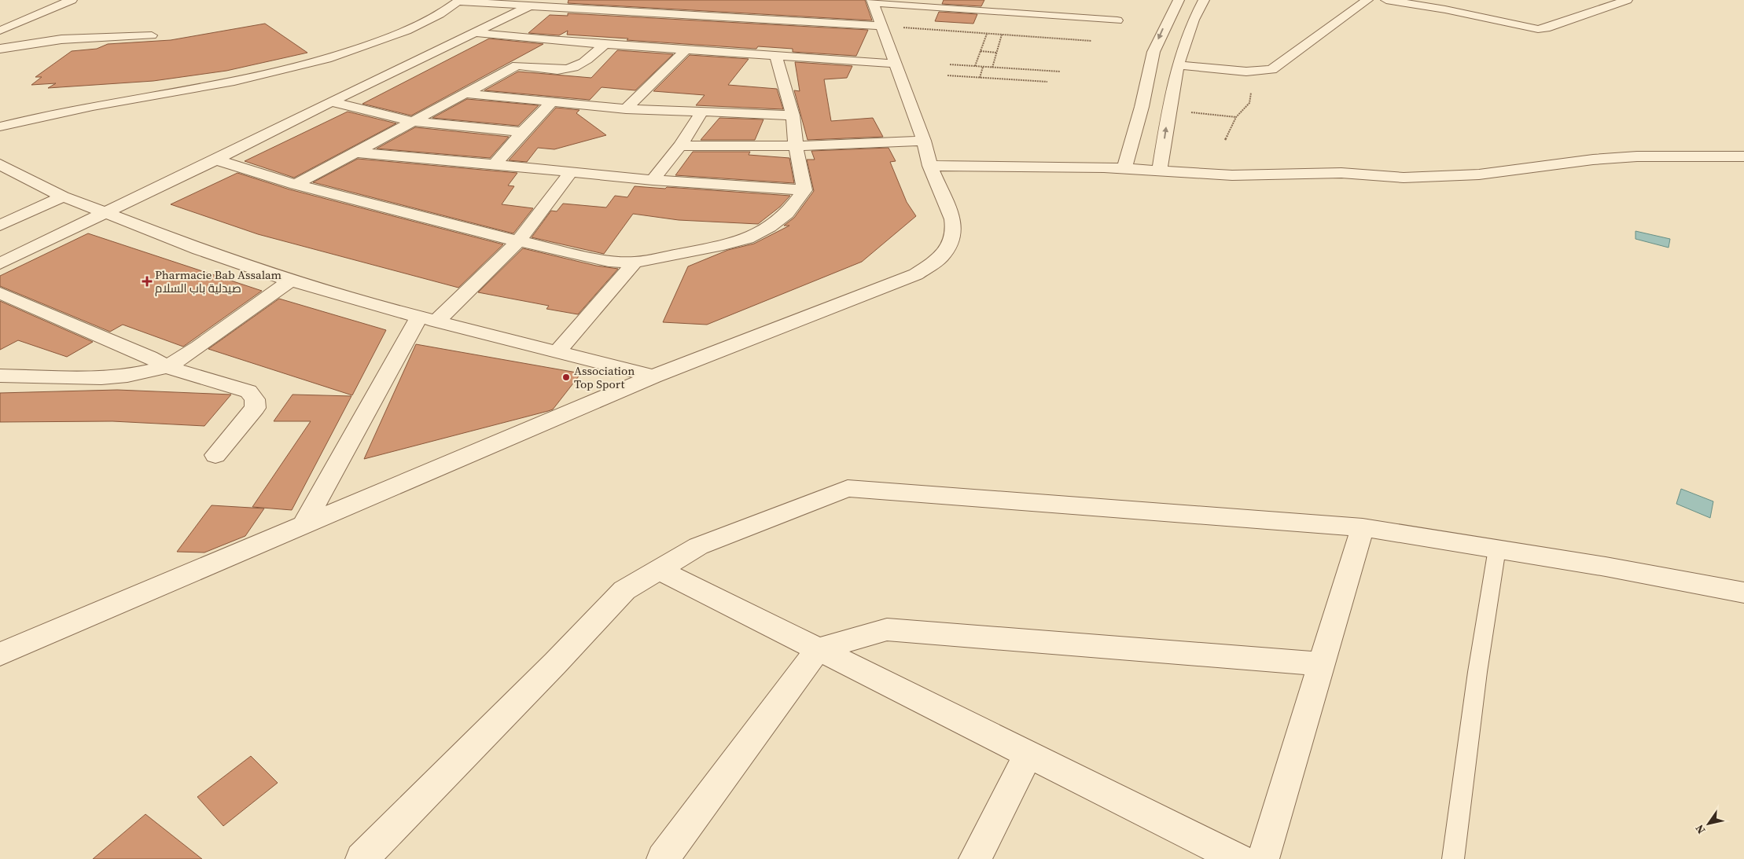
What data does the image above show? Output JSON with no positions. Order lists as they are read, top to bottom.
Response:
{
  "places": {
    "health": ["Pharmacie Bab Assalam صيدلية باب السلام"],
    "other": ["Association Top Sport"]
  },
  "north": "bottom left"
}
